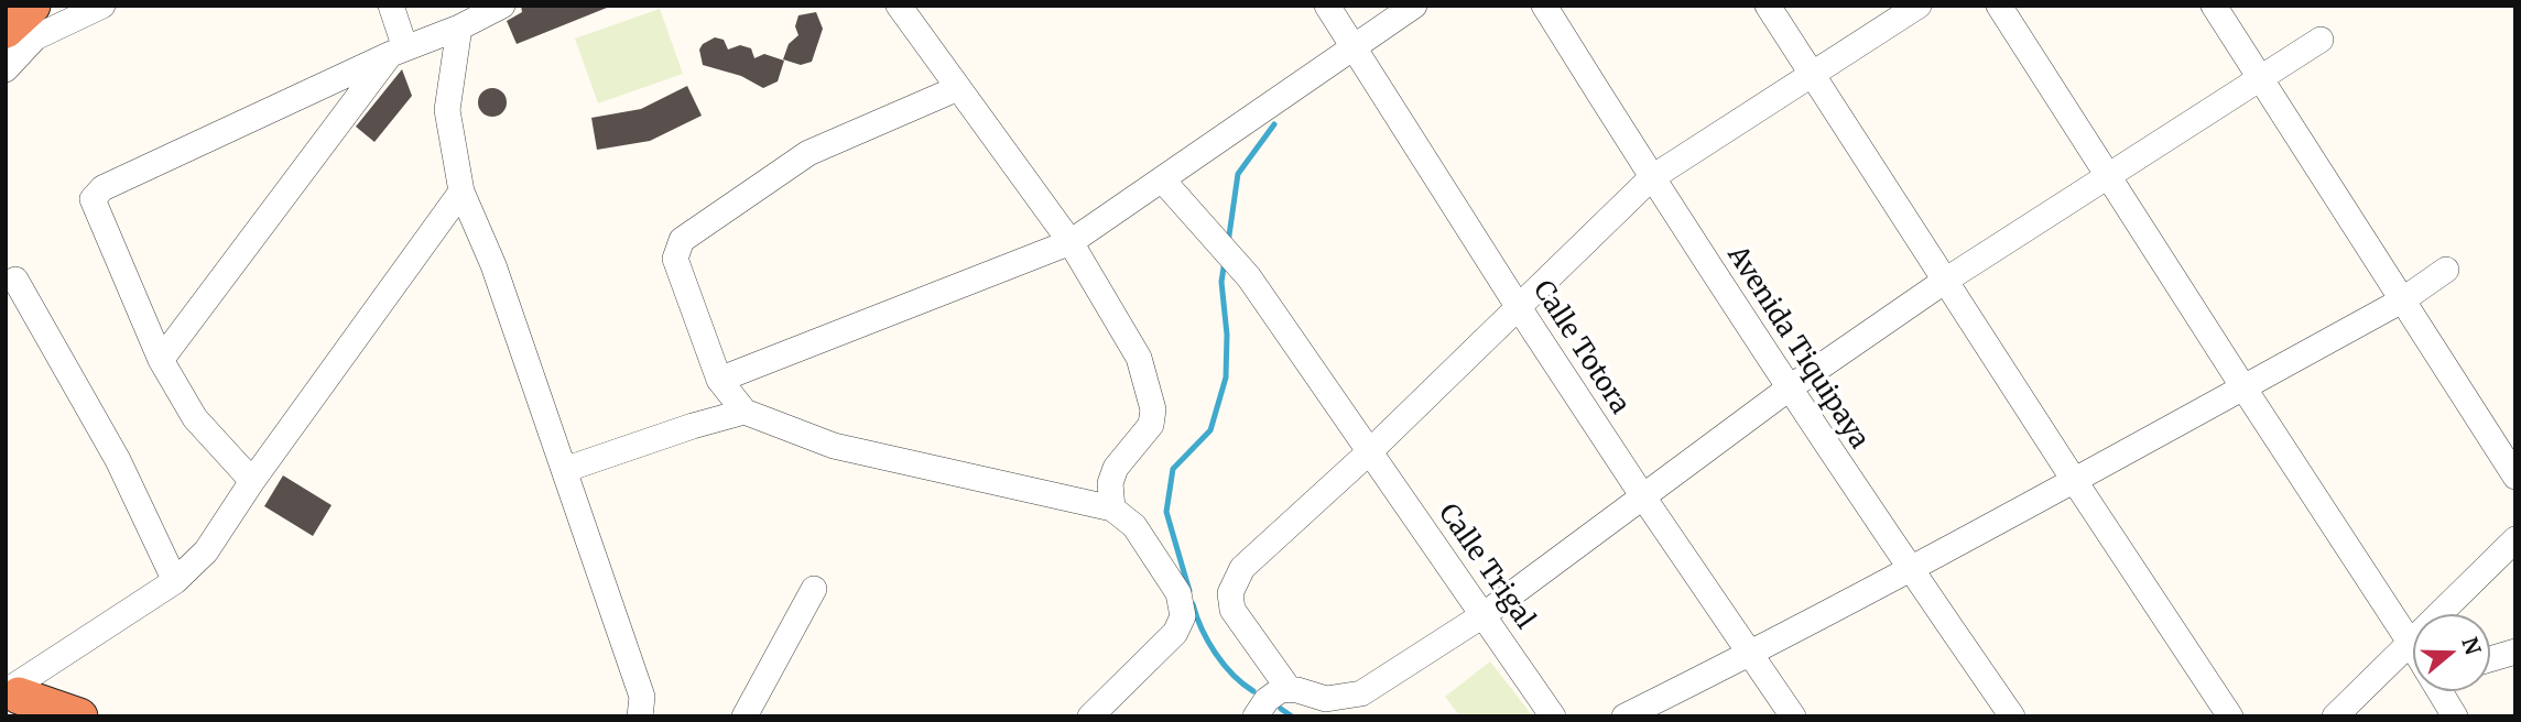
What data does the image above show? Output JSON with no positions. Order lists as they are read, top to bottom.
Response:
{
  "streets": {
    "street": ["Calle Totora", "Avenida Tiquipaya", "Calle Trigal"]
  },
  "north": "right"
}
